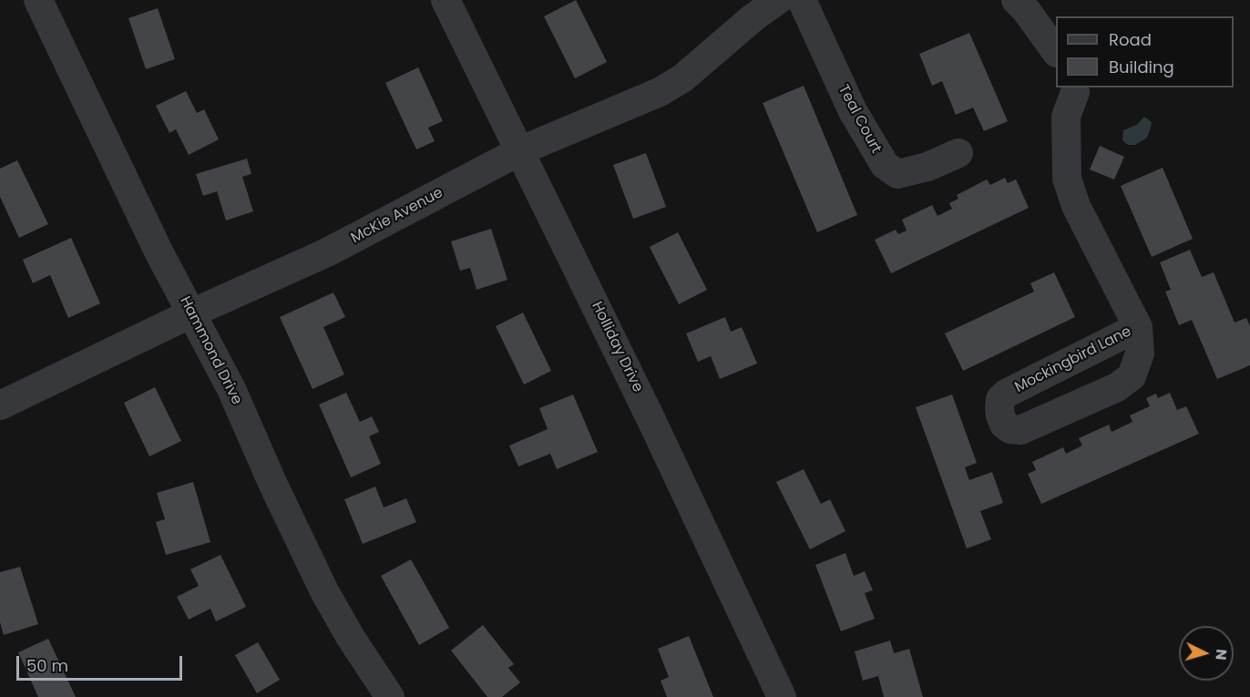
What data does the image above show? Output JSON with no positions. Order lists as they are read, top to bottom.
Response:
{
  "streets": {
    "street": [
      "Teal Court",
      "McKie Avenue",
      "Holliday Drive",
      "Hammond Drive",
      "Mockingbird Lane"
    ]
  },
  "crossings": [
    ["McKie Avenue", "Holliday Drive"],
    ["McKie Avenue", "Hammond Drive"]
  ],
  "legend": ["Road", "Building"],
  "scale_bar": "50 m",
  "north": "right"
}
